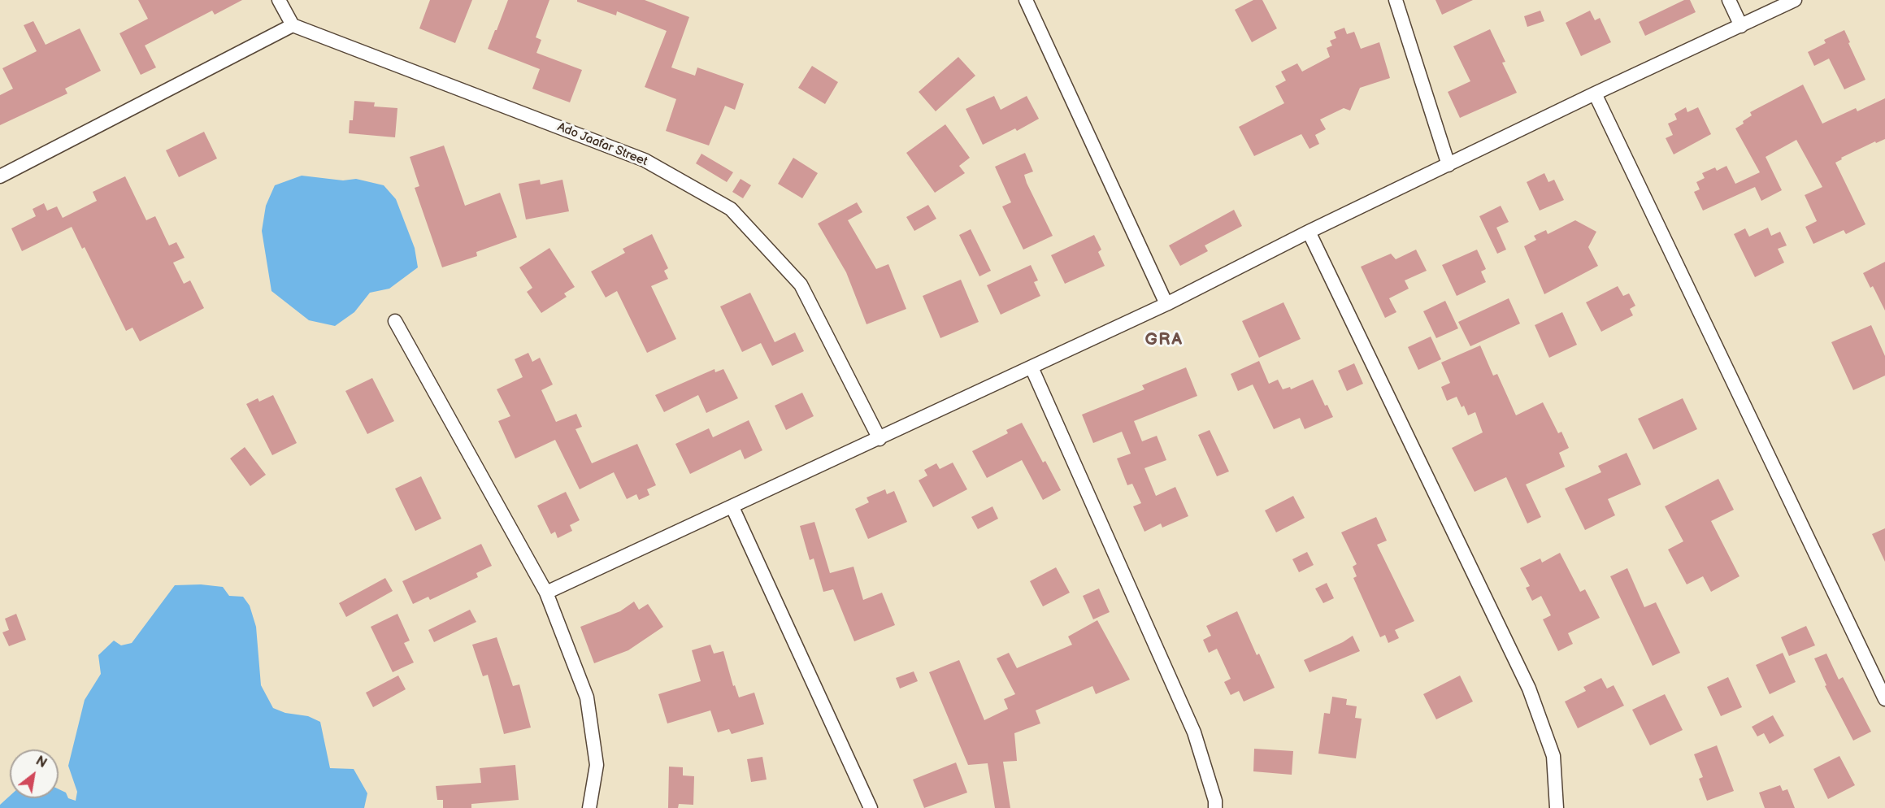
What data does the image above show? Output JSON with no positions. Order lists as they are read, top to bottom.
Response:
{
  "streets": {
    "street": ["Ado Jaafar Street"]
  },
  "districts": ["GRA"],
  "north": "top right"
}
